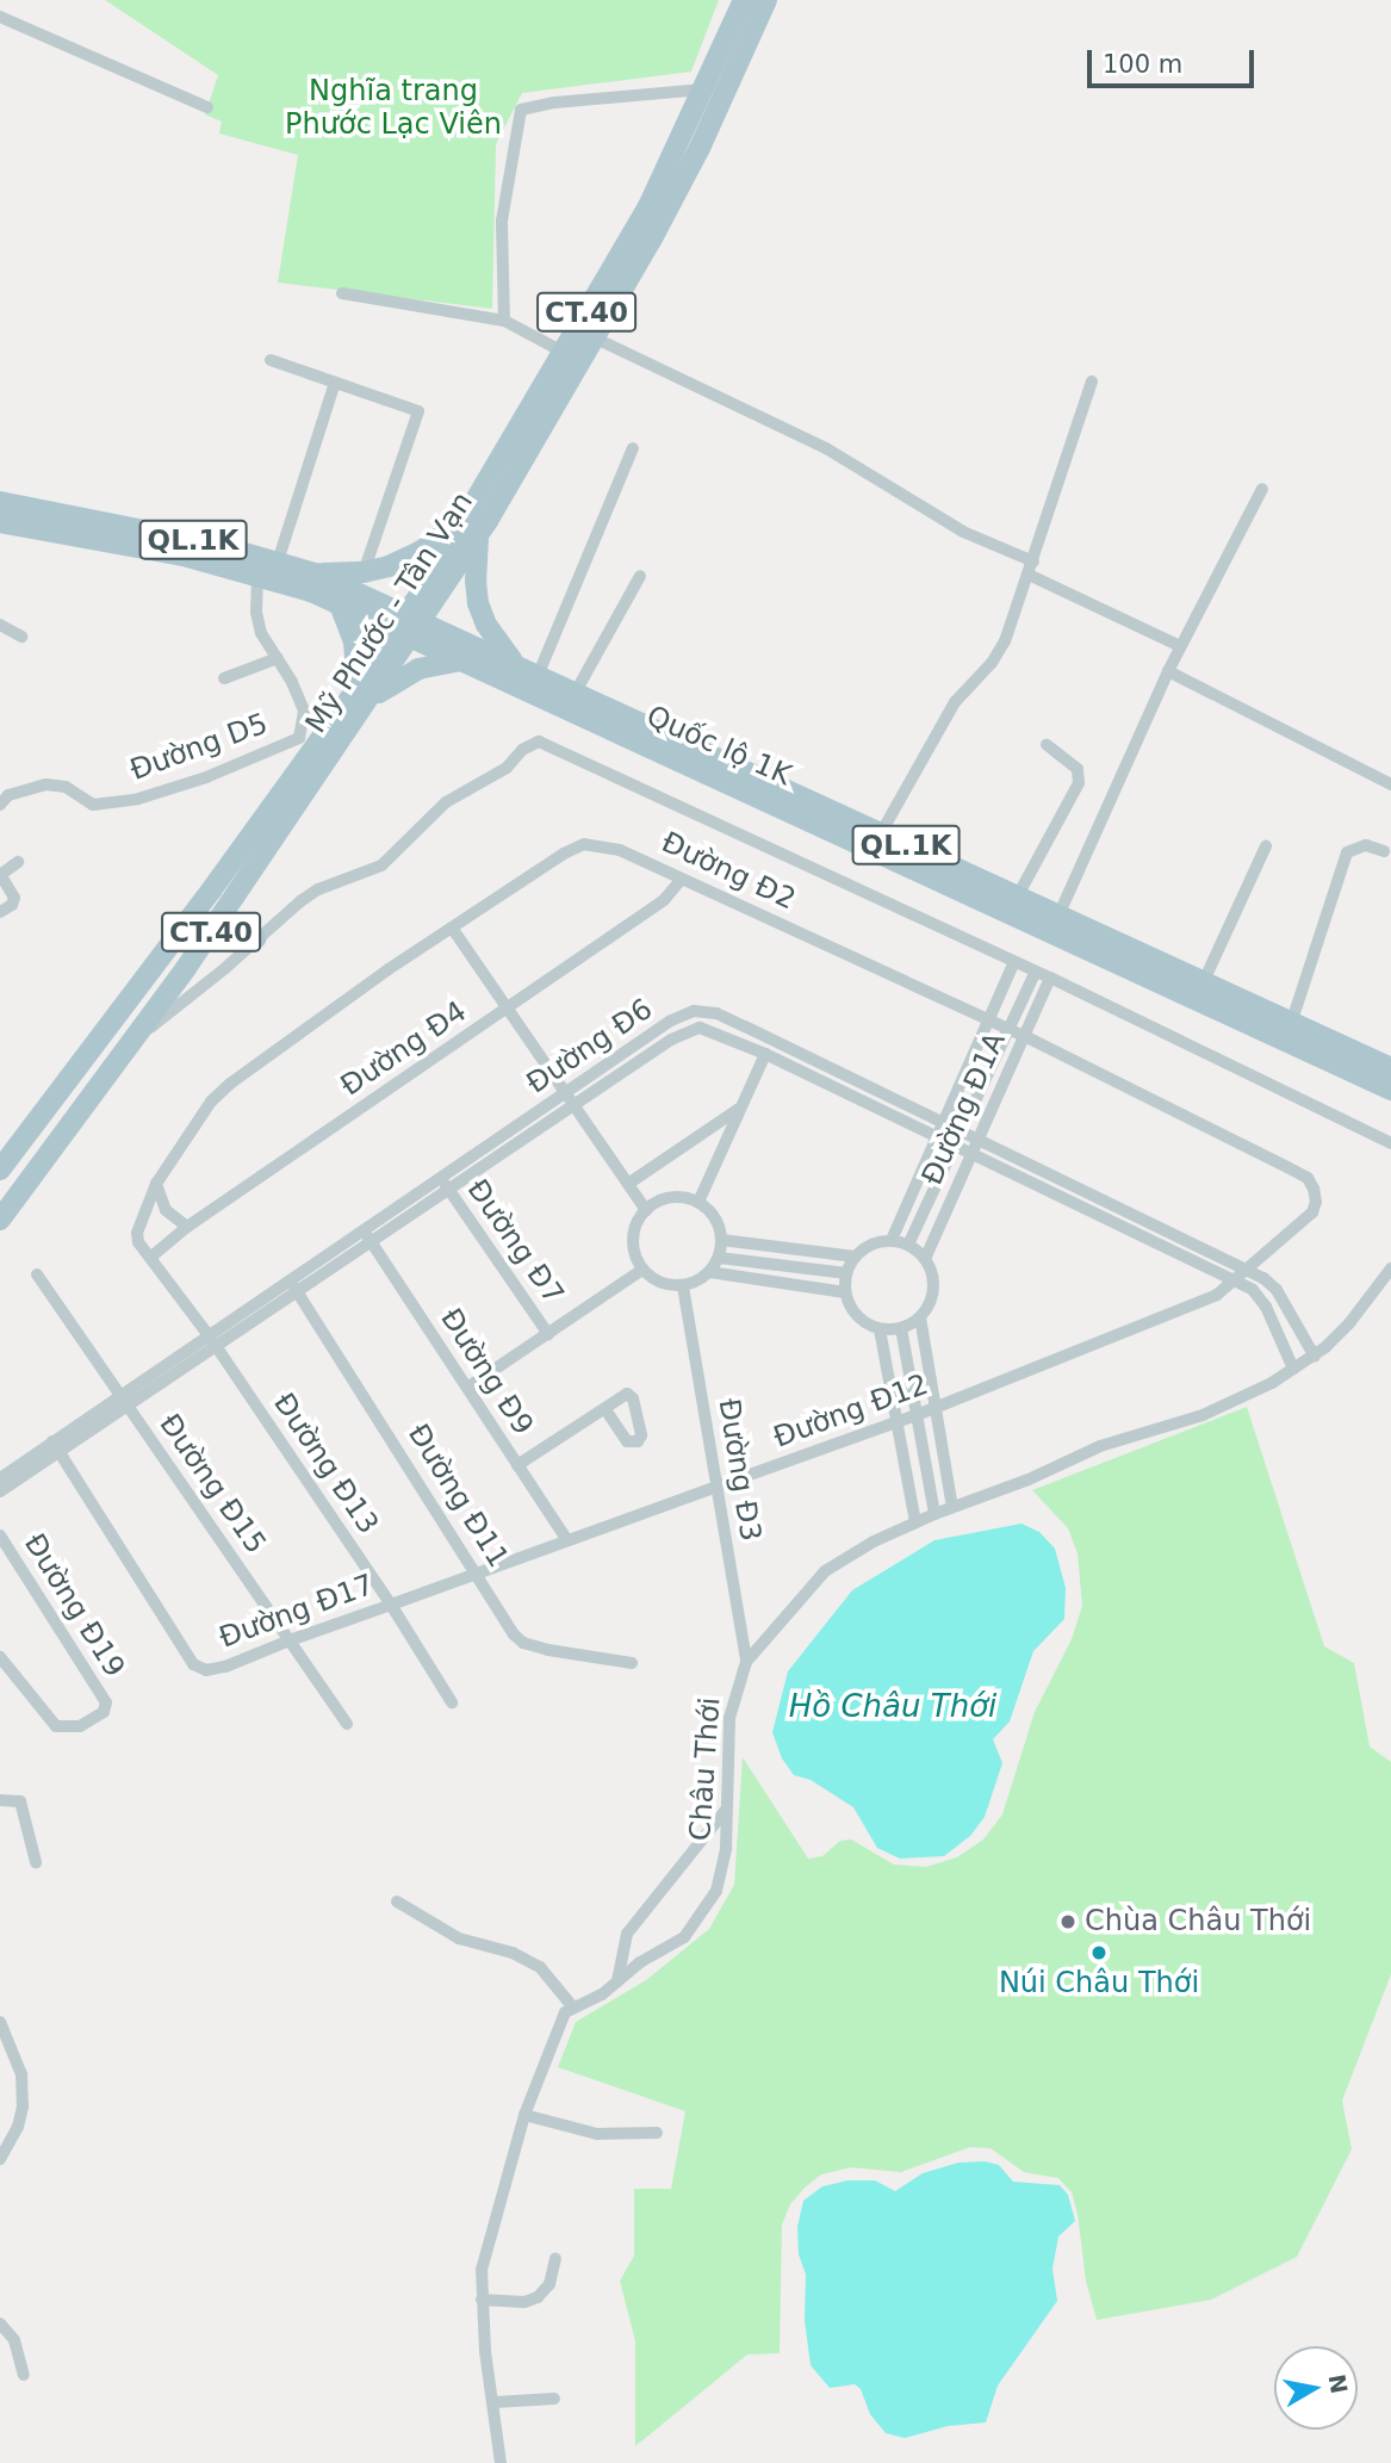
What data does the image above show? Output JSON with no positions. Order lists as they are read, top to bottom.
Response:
{
  "streets": {
    "main road": [
      "CT.40",
      "QL.1K",
      "Mỹ Phước - Tân Vạn",
      "Quốc lộ 1K"
    ],
    "street": [
      "Đường D5",
      "Đường Đ2",
      "Đường Đ6",
      "Đường Đ4",
      "Đường Đ1A",
      "Đường Đ7",
      "Đường Đ9",
      "Đường Đ12",
      "Đường Đ13",
      "Đường Đ3",
      "Đường Đ15",
      "Đường Đ11",
      "Đường Đ19",
      "Đường Đ17",
      "Châu Thới"
    ]
  },
  "crossings": [
    ["Mỹ Phước - Tân Vạn", "Quốc lộ 1K"],
    ["Quốc lộ 1K", "Đường D5"],
    ["Đường Đ2", "Đường Đ6"],
    ["Đường Đ2", "Đường Đ4"],
    ["Đường Đ2", "Đường Đ1A"],
    ["Đường Đ2", "Đường Đ12"],
    ["Đường Đ2", "Đường Đ13"],
    ["Đường Đ6", "Đường Đ1A"],
    ["Đường Đ6", "Đường Đ7"],
    ["Đường Đ6", "Đường Đ9"],
    ["Đường Đ6", "Đường Đ12"],
    ["Đường Đ6", "Đường Đ13"],
    ["Đường Đ6", "Đường Đ15"],
    ["Đường Đ6", "Đường Đ11"],
    ["Đường Đ6", "Đường Đ17"],
    ["Đường Đ6", "Châu Thới"],
    ["Đường Đ4", "Đường Đ13"],
    ["Đường Đ9", "Đường Đ12"],
    ["Đường Đ12", "Đường Đ3"],
    ["Đường Đ12", "Đường Đ11"],
    ["Đường Đ12", "Đường Đ17"],
    ["Đường Đ13", "Đường Đ17"],
    ["Đường Đ3", "Châu Thới"],
    ["Đường Đ15", "Đường Đ17"],
    ["Đường Đ11", "Đường Đ17"]
  ],
  "water": ["Hồ Châu Thới"],
  "parks": ["Nghĩa trang Phước Lạc Viên"],
  "places": ["Chùa Châu Thới", "Núi Châu Thới"],
  "scale_bar": "100 m",
  "north": "right"
}
